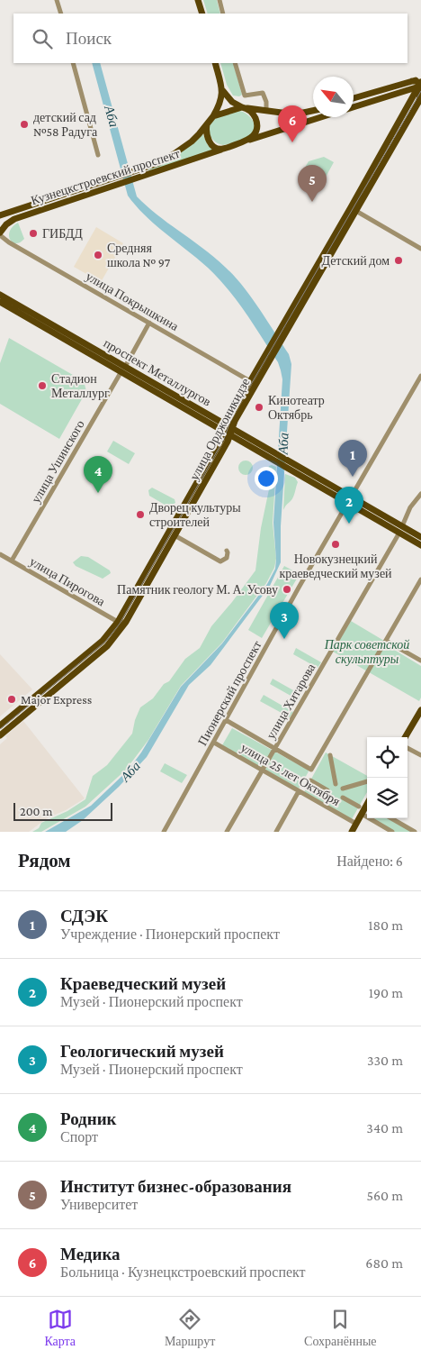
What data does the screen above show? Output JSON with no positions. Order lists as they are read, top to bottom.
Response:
{
  "streets": {
    "main road": ["Кузнецкстроевский проспект", "проспект Металлургов", "улица Орджоникидзе"],
    "street": [
      "улица Покрышкина",
      "улица Ушинского",
      "улица Пирогова",
      "Пионерский проспект",
      "улица Хитарова",
      "улица 25 лет Октября"
    ]
  },
  "crossings": [
    ["Кузнецкстроевский проспект", "улица Покрышкина"],
    ["улица Покрышкина", "улица Орджоникидзе"],
    ["улица Покрышкина", "улица Ушинского"],
    ["проспект Металлургов", "улица Орджоникидзе"],
    ["проспект Металлургов", "улица Ушинского"],
    ["проспект Металлургов", "Пионерский проспект"],
    ["улица Орджоникидзе", "улица Пирогова"],
    ["улица Ушинского", "улица Пирогова"],
    ["Пионерский проспект", "улица 25 лет Октября"],
    ["улица Хитарова", "улица 25 лет Октября"]
  ],
  "water": ["Аба"],
  "parks": ["Парк советской скульптуры"],
  "places": [
    "детский сад №58 Радуга",
    "ГИБДД",
    "Средняя школа № 97",
    "Детский дом",
    "Стадион Металлург",
    "Кинотеатр Октябрь",
    "Дворец культуры строителей",
    "Новокузнецкий краеведческий музей",
    "Памятник геологу М. А. Усову",
    "Major Express"
  ],
  "scale_bar": "200 m",
  "north": "top left",
  "page": {
    "search": "Поиск",
    "pins": [
      "6",
      "5",
      "1",
      "4",
      "2",
      "3"
    ],
    "scale": "200 m",
    "heading": ["Рядом", "Найдено: 6"],
    "list": [
      {
        "mark": "1",
        "name": "СДЭК",
        "note": "Учреждение · Пионерский проспект",
        "value": "180 m"
      },
      {
        "mark": "2",
        "name": "Краеведческий музей",
        "note": "Музей · Пионерский проспект",
        "value": "190 m"
      },
      {
        "mark": "3",
        "name": "Геологический музей",
        "note": "Музей · Пионерский проспект",
        "value": "330 m"
      },
      {
        "mark": "4",
        "name": "Родник",
        "note": "Спорт",
        "value": "340 m"
      },
      {
        "mark": "5",
        "name": "Институт бизнес-образования",
        "note": "Университет",
        "value": "560 m"
      },
      {
        "mark": "6",
        "name": "Медика",
        "note": "Больница · Кузнецкстроевский проспект",
        "value": "680 m"
      }
    ],
    "nav": ["Карта", "Маршрут", "Сохранённые"]
  }
}
